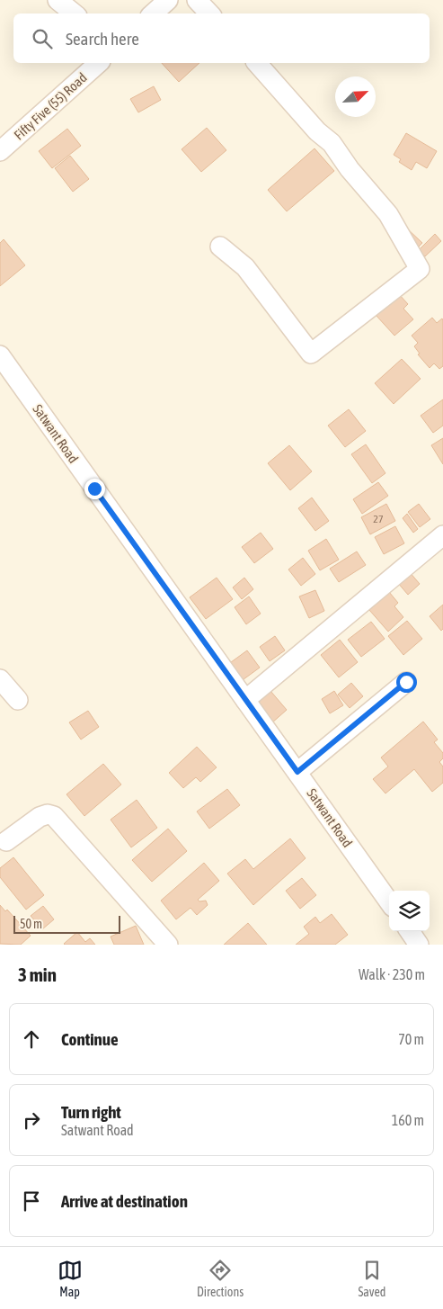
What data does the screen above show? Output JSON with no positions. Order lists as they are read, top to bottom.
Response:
{
  "streets": {
    "street": ["Fifty Five (55) Road", "Satwant Road"]
  },
  "house_numbers": ["27"],
  "scale_bar": "50 m",
  "north": "top right",
  "page": {
    "search": "Search here",
    "scale": "50 m",
    "heading": ["3 min", "Walk · 230 m"],
    "list": [
      ["Continue", "70 m"],
      ["Turn right", "Satwant Road", "160 m"],
      "Arrive at destination"
    ],
    "nav": ["Map", "Directions", "Saved"]
  }
}
